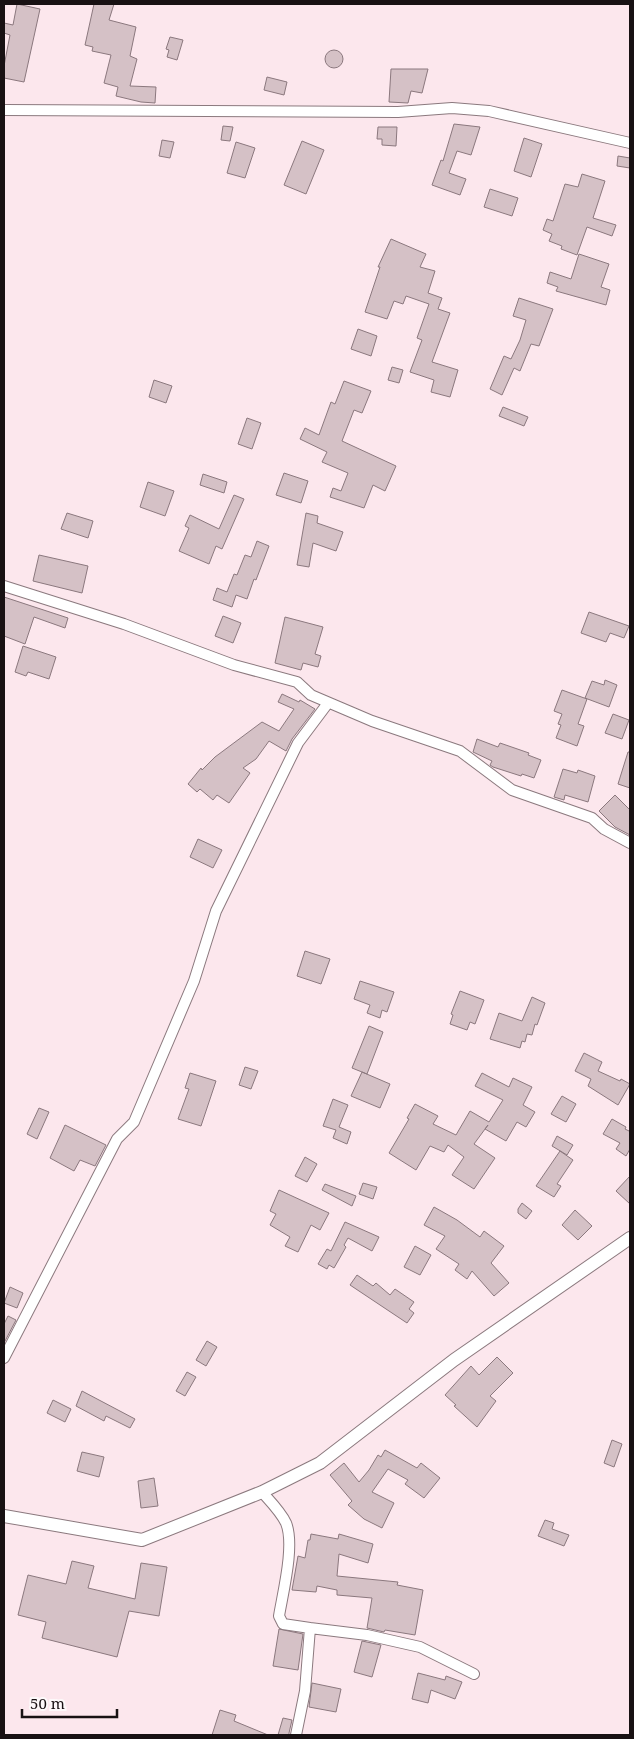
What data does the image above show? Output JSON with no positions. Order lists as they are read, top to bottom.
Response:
{
  "scale_bar": "50 m"
}
